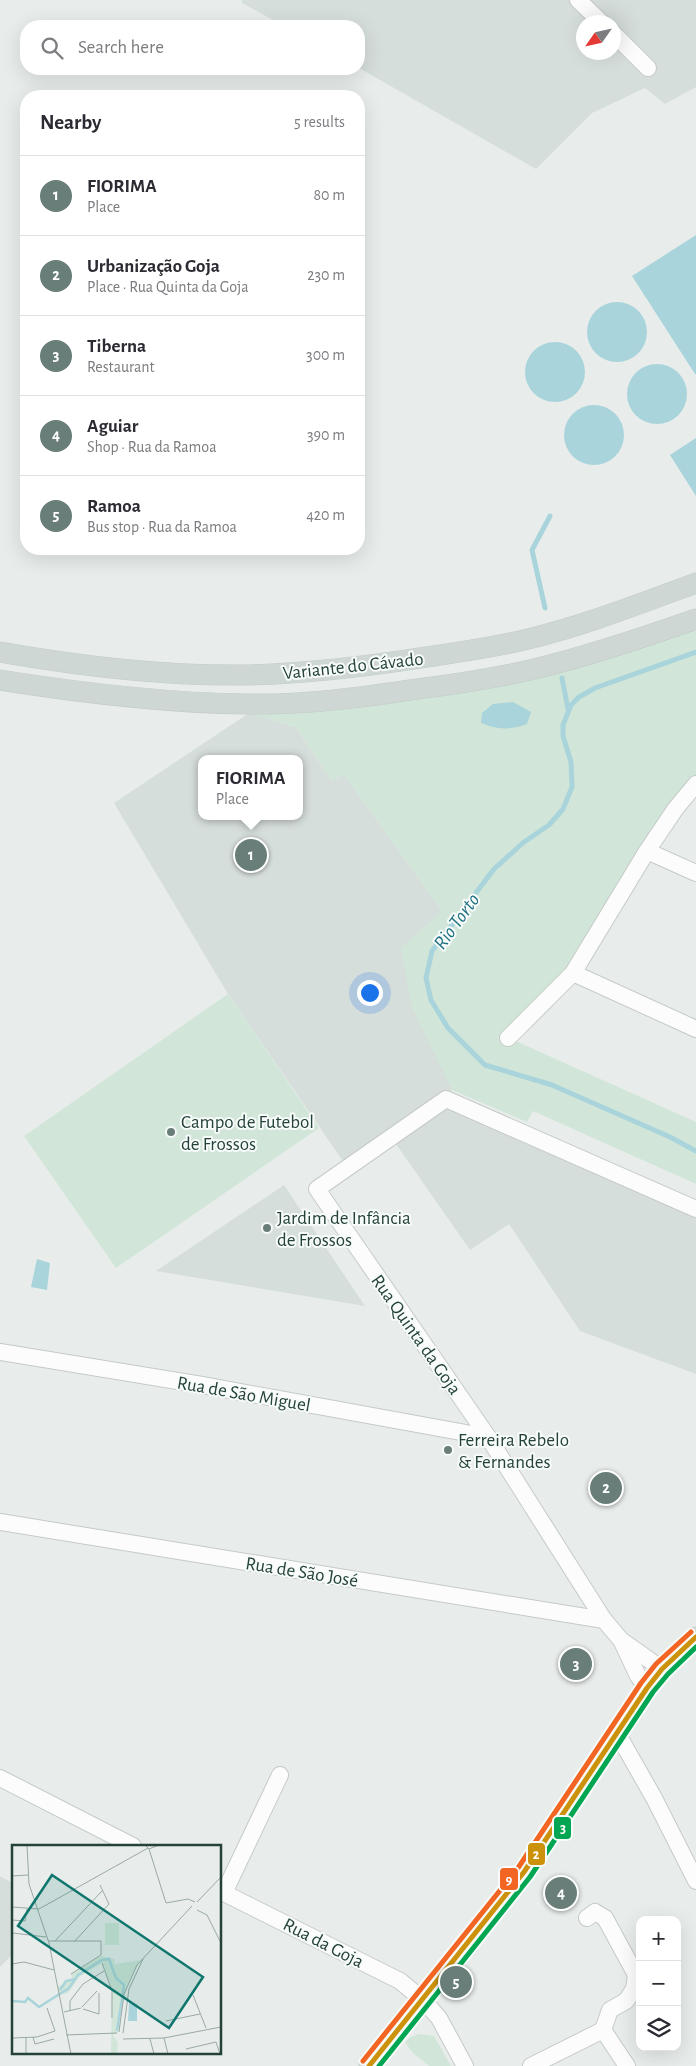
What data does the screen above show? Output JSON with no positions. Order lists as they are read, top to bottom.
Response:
{
  "streets": {
    "main road": ["Variante do Cávado"],
    "street": [
      "Rua Quinta da Goja",
      "Rua de São Miguel",
      "Rua de São José",
      "Rua da Goja"
    ]
  },
  "crossings": [
    ["Rua Quinta da Goja", "Rua de São Miguel"],
    ["Rua Quinta da Goja", "Rua de São José"]
  ],
  "water": ["Rio Torto"],
  "places": ["Campo de Futebol de Frossos", "Jardim de Infância de Frossos", "Ferreira Rebelo & Fernandes"],
  "lines": ["transit line 9", "transit line 2", "transit line 3"],
  "north": "bottom left",
  "page": {
    "search": "Search here",
    "heading": ["Nearby", "5 results"],
    "list": [
      {
        "mark": "1",
        "name": "FIORIMA",
        "note": "Place",
        "value": "80 m"
      },
      {
        "mark": "2",
        "name": "Urbanização Goja",
        "note": "Place · Rua Quinta da Goja",
        "value": "230 m"
      },
      {
        "mark": "3",
        "name": "Tiberna",
        "note": "Restaurant",
        "value": "300 m"
      },
      {
        "mark": "4",
        "name": "Aguiar",
        "note": "Shop · Rua da Ramoa",
        "value": "390 m"
      },
      {
        "mark": "5",
        "name": "Ramoa",
        "note": "Bus stop · Rua da Ramoa",
        "value": "420 m"
      }
    ],
    "popup": ["FIORIMA", "Place"],
    "pins": [
      "1",
      "2",
      "3",
      "4",
      "5"
    ],
    "map_buttons": ["+", "−"]
  }
}
